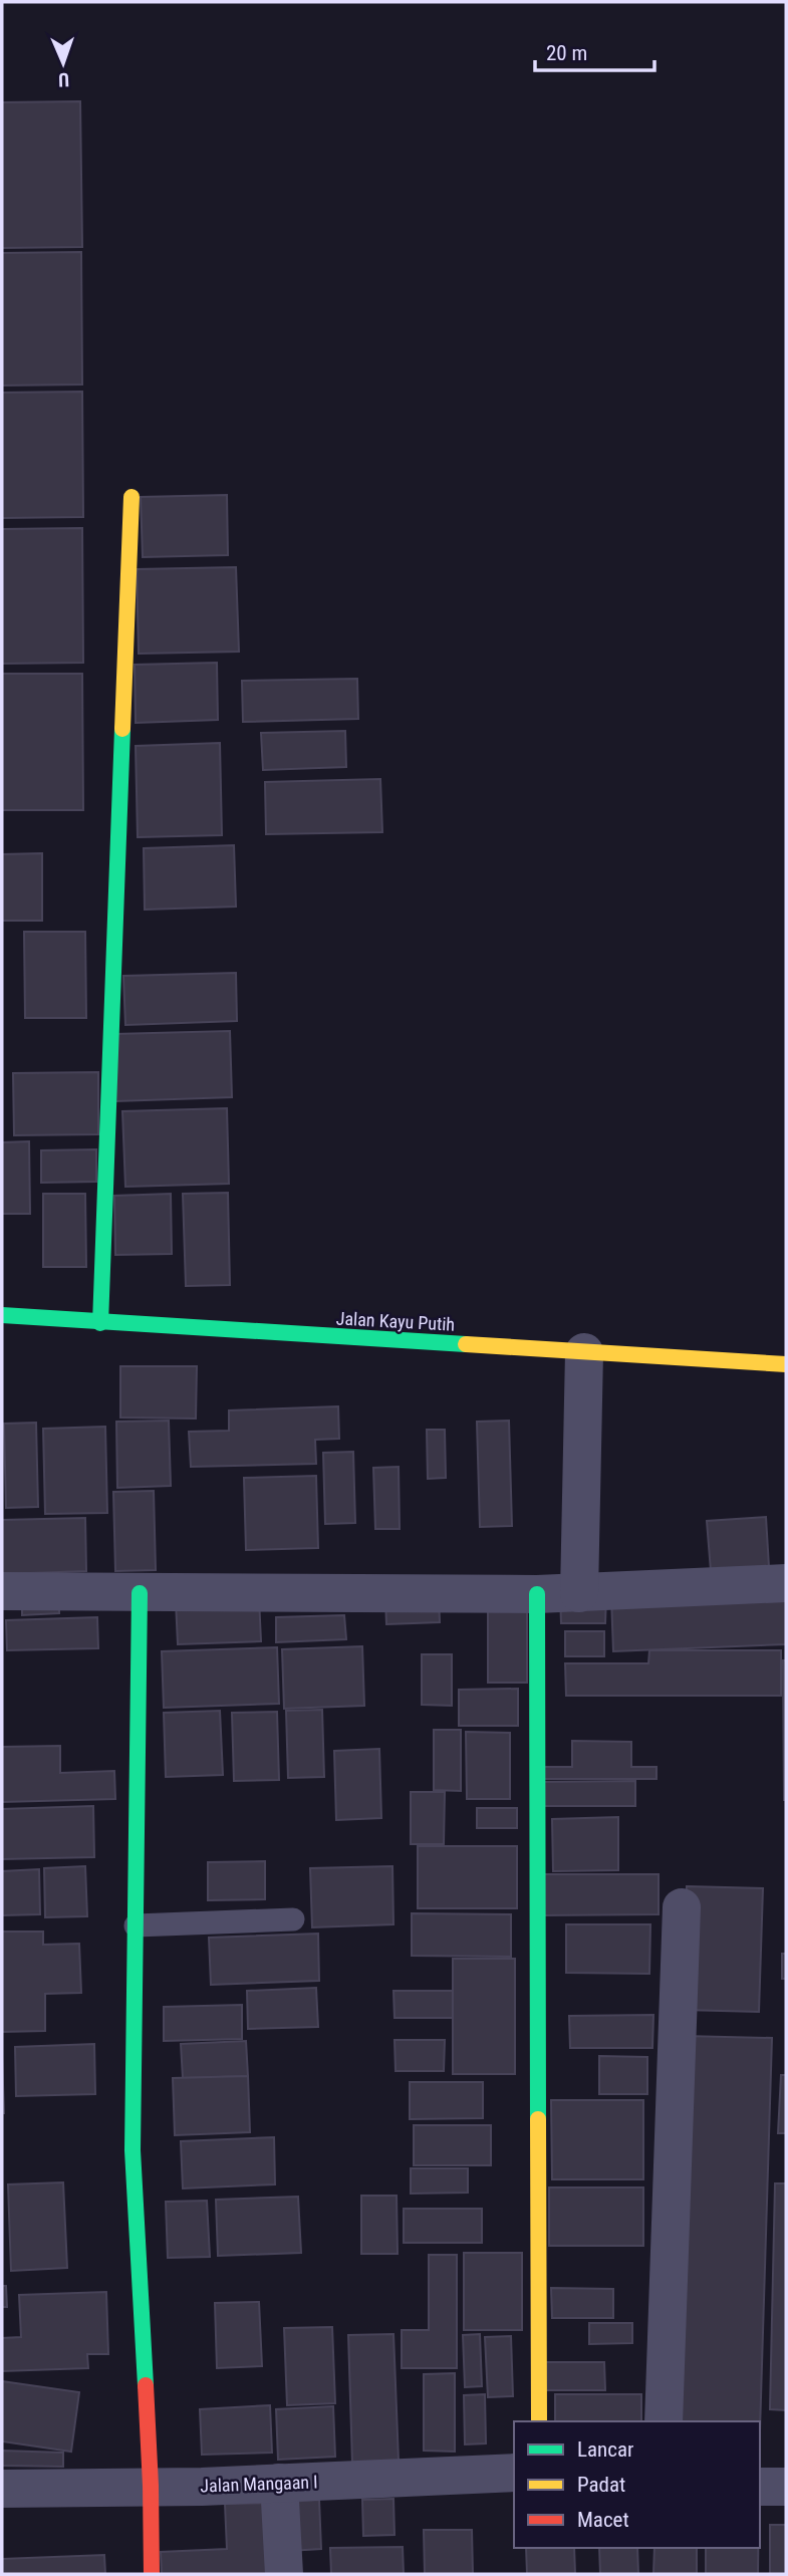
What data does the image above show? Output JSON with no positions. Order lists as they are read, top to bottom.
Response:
{
  "streets": {
    "street": ["Jalan Kayu Putih", "Jalan Mangaan I"]
  },
  "legend": ["Lancar", "Padat", "Macet"],
  "scale_bar": "20 m",
  "north": "bottom"
}
